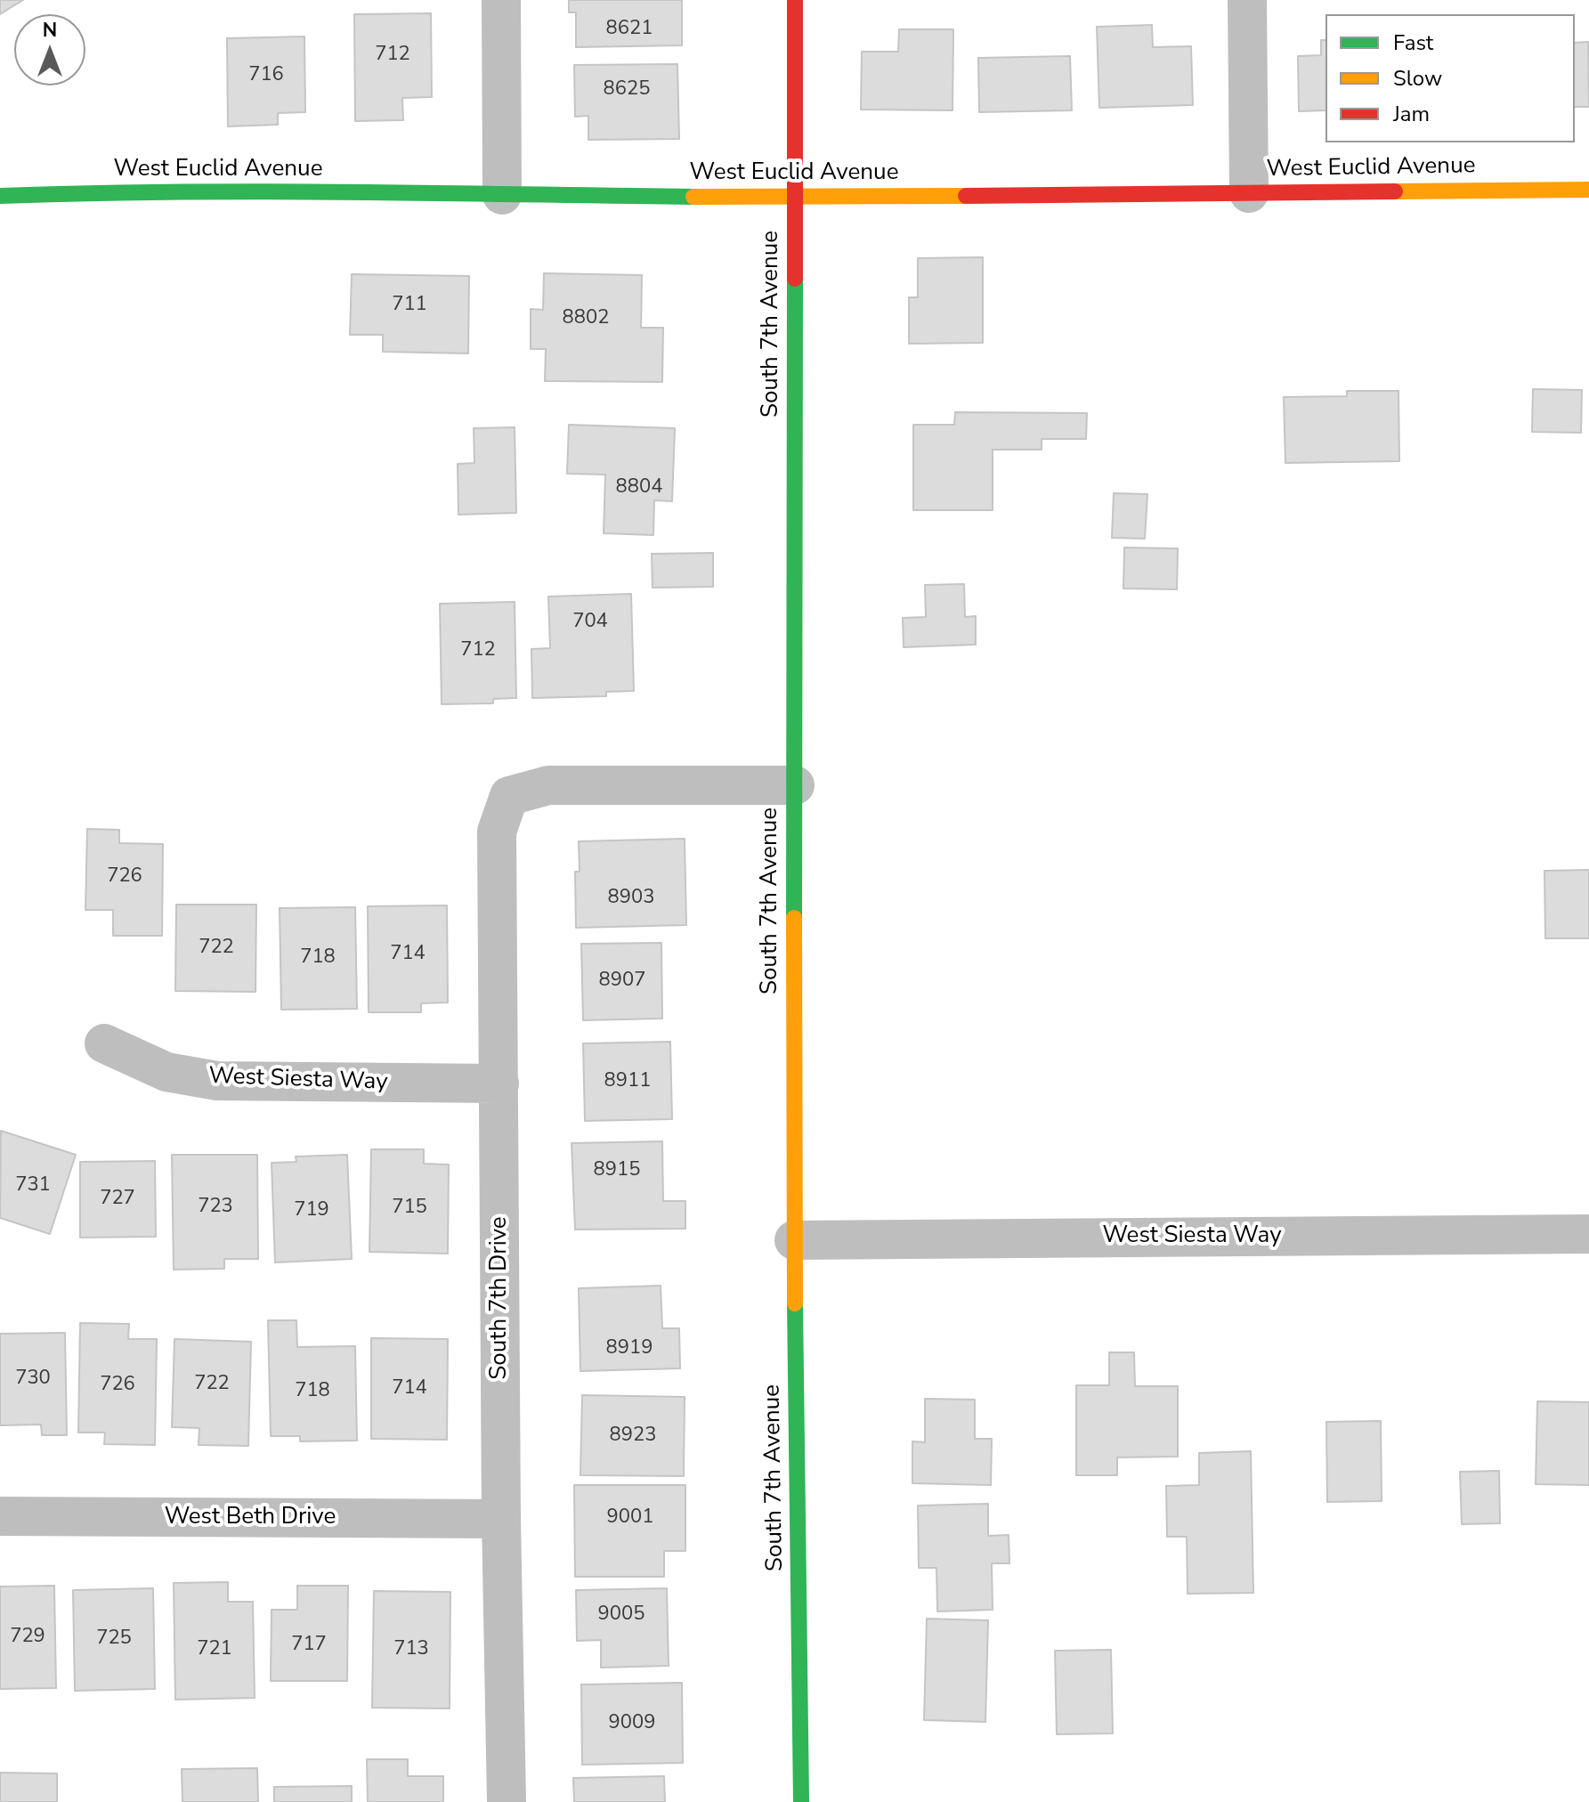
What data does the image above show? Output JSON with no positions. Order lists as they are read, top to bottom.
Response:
{
  "streets": {
    "street": [
      "West Euclid Avenue",
      "South 7th Avenue",
      "West Siesta Way",
      "South 7th Drive",
      "West Beth Drive"
    ]
  },
  "crossings": [
    ["West Euclid Avenue", "South 7th Avenue"],
    ["South 7th Avenue", "West Siesta Way"],
    ["South 7th Avenue", "South 7th Drive"],
    ["West Siesta Way", "South 7th Drive"],
    ["South 7th Drive", "West Beth Drive"]
  ],
  "house_numbers": [
    "8621",
    "712",
    "716",
    "8625",
    "711",
    "8802",
    "8804",
    "704",
    "712",
    "726",
    "8903",
    "722",
    "714",
    "718",
    "8907",
    "8911",
    "8915",
    "731",
    "727",
    "723",
    "715",
    "719",
    "8919",
    "730",
    "722",
    "726",
    "714",
    "718",
    "8923",
    "9001",
    "9005",
    "729",
    "725",
    "717",
    "721",
    "713",
    "9009"
  ],
  "legend": ["Fast", "Slow", "Jam"],
  "north": "top"
}
